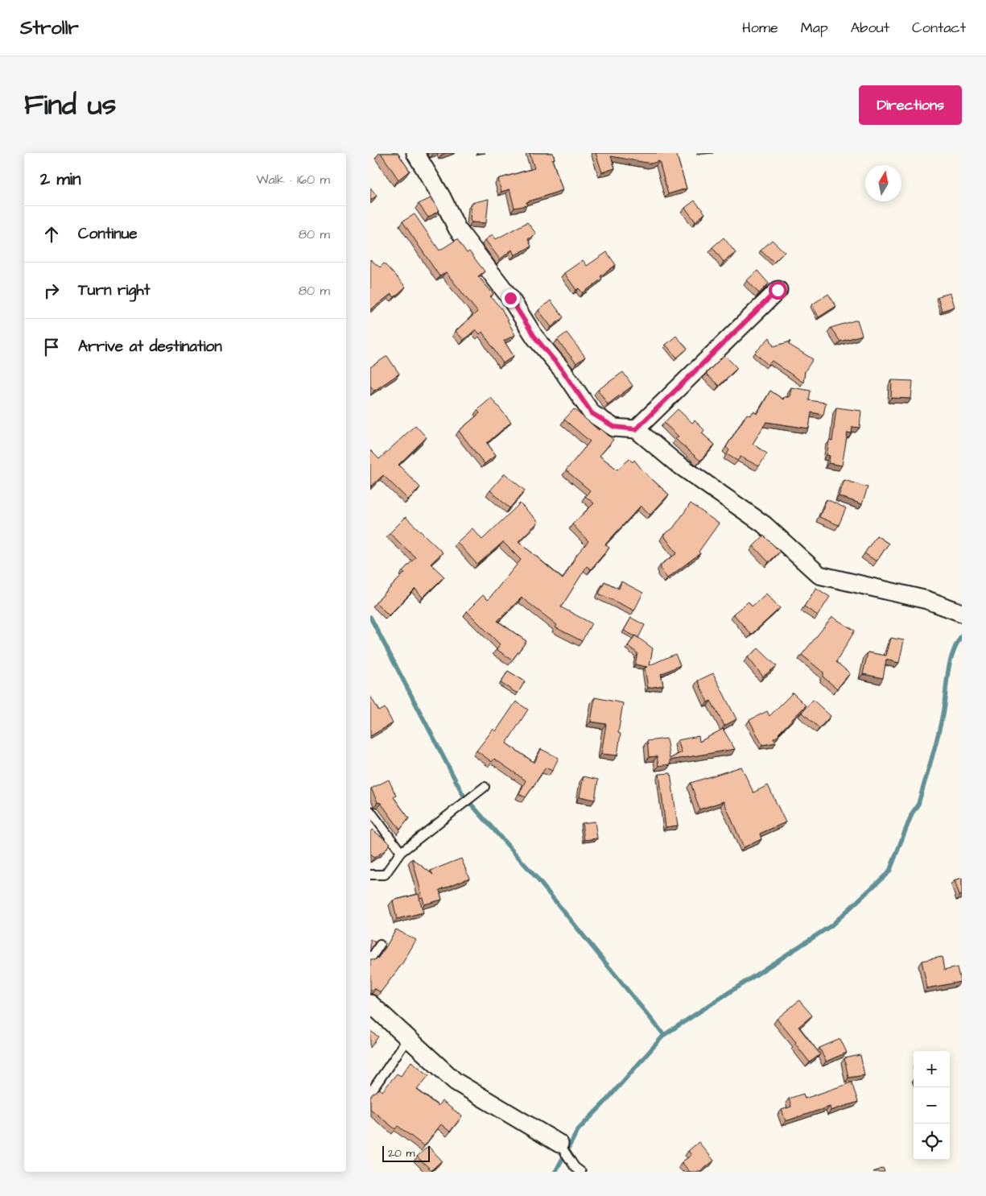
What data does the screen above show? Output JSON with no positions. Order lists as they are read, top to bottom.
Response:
{
  "scale_bar": "20 m",
  "north": "top",
  "page": {
    "header": "Strollr",
    "nav": [
      "Home",
      "Map",
      "About",
      "Contact"
    ],
    "title": "Find us",
    "buttons": "Directions",
    "heading": ["2 min", "Walk · 160 m"],
    "list": [
      ["Continue", "80 m"],
      ["Turn right", "80 m"],
      "Arrive at destination"
    ],
    "map_buttons": ["+", "−"],
    "scale": "20 m"
  }
}
